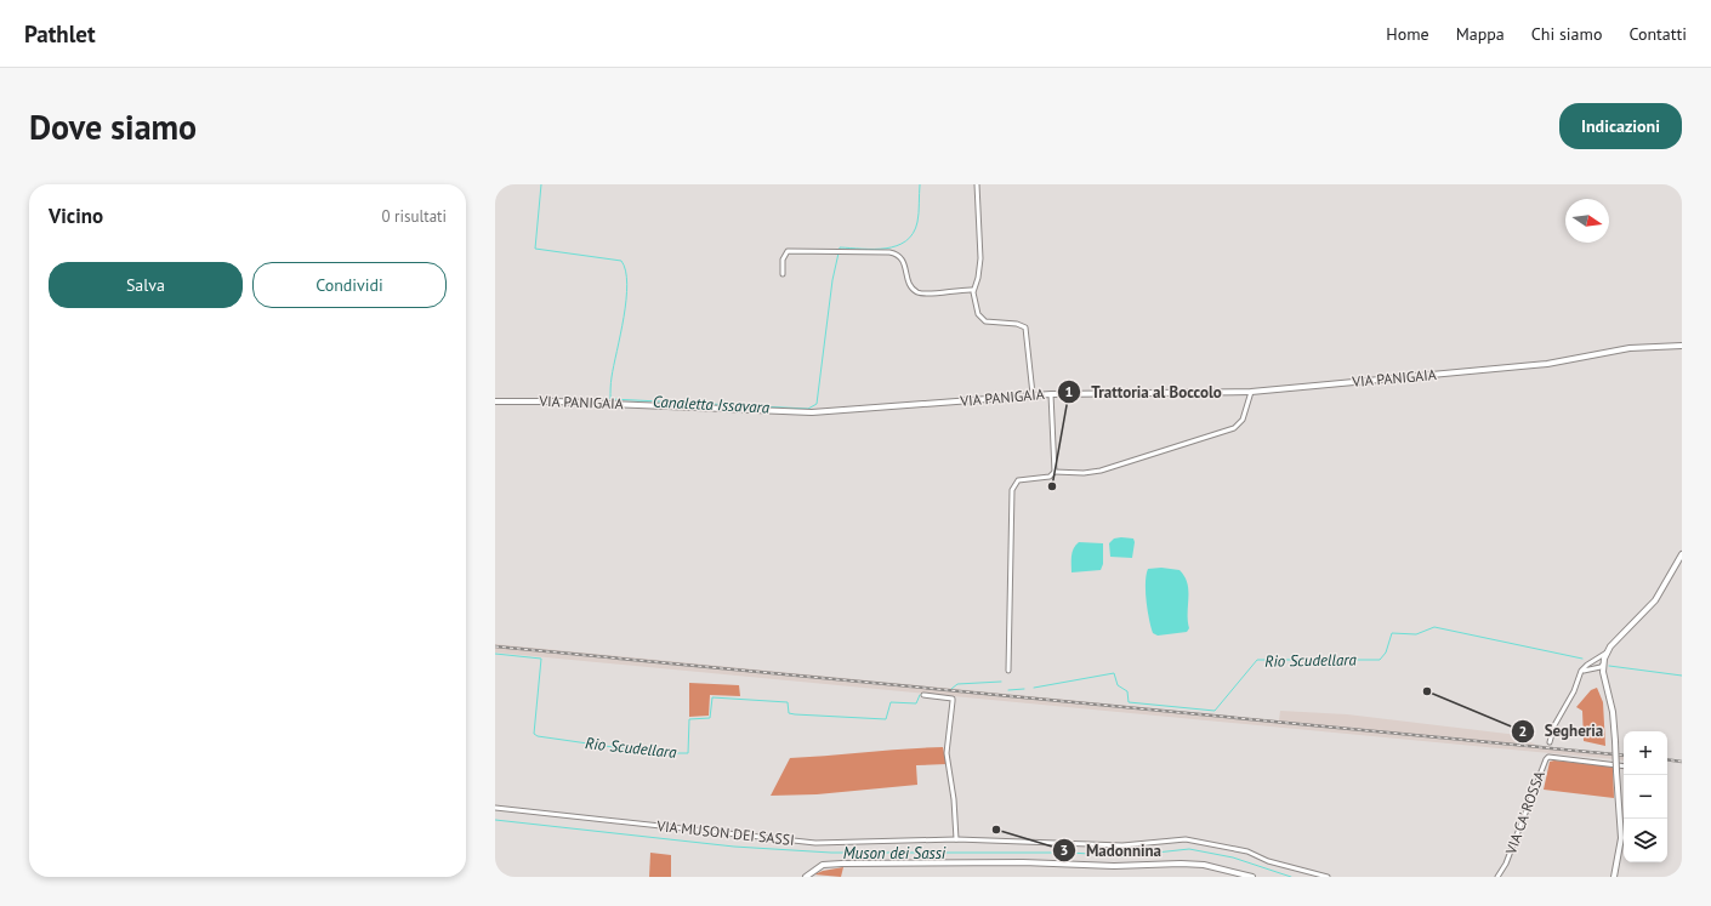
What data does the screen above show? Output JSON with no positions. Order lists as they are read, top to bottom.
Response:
{
  "streets": {
    "street": ["VIA PANIGAIA", "VIA CA' ROSSA", "VIA MUSON DEI SASSI"]
  },
  "water": ["Canaletta Issavara", "Rio Scudellara", "Muson dei Sassi"],
  "places": ["Trattoria al Boccolo", "Segheria", "Madonnina"],
  "north": "right",
  "page": {
    "header": "Pathlet",
    "nav": [
      "Home",
      "Mappa",
      "Chi siamo",
      "Contatti"
    ],
    "buttons": [
      "Indicazioni",
      ["Salva", "Condividi"]
    ],
    "title": "Dove siamo",
    "heading": ["Vicino", "0 risultati"],
    "map_buttons": ["+", "−"]
  }
}
